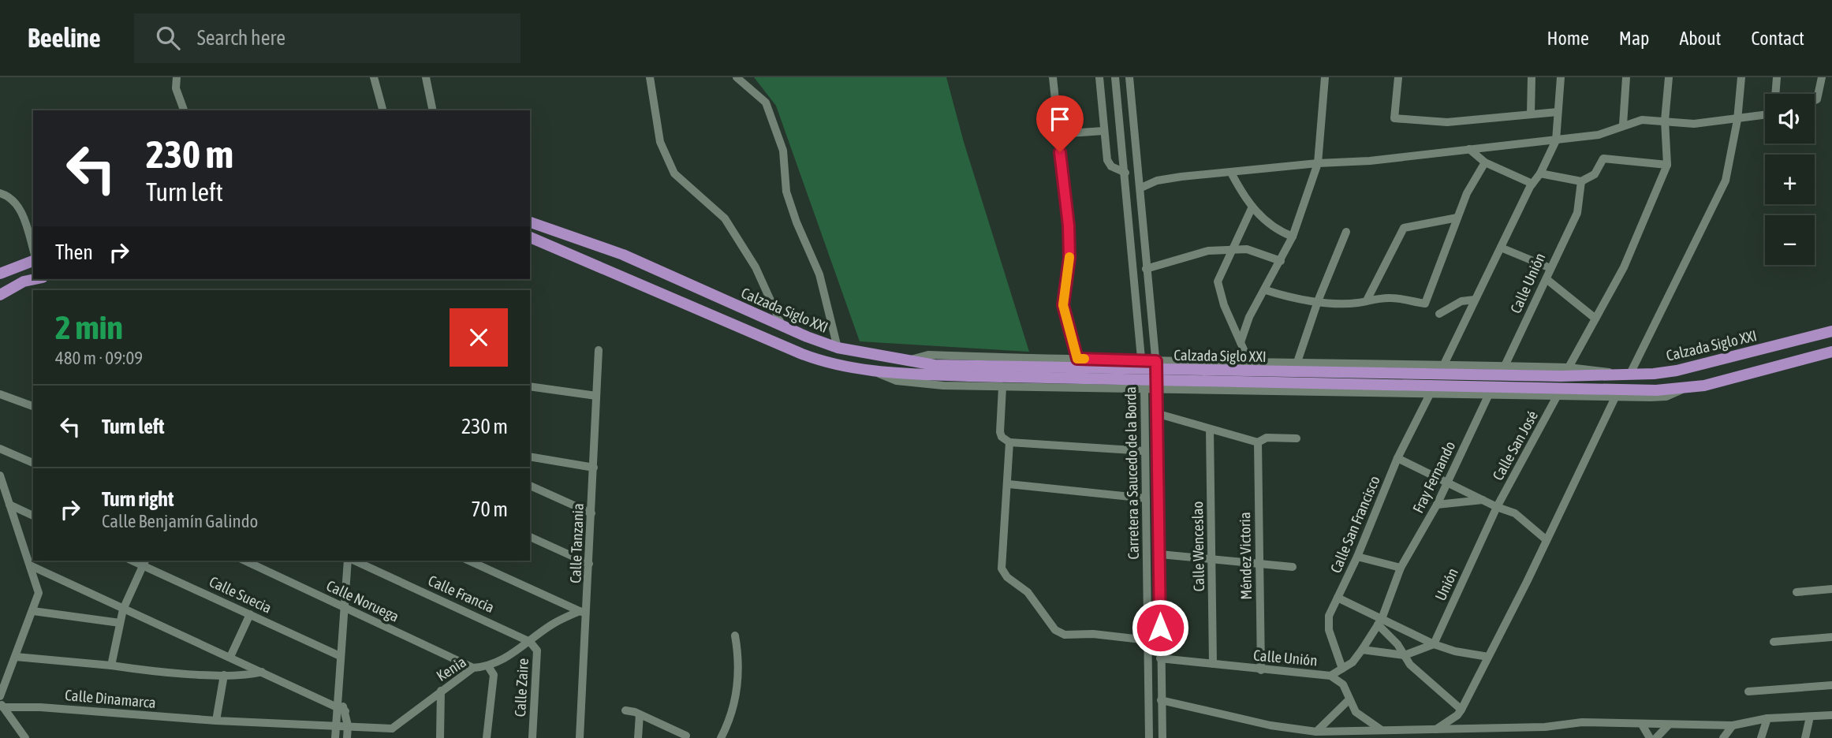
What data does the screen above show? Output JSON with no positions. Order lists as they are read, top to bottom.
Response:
{
  "streets": {
    "main road": ["Calzada Siglo XXI"],
    "street": [
      "Calle Unión",
      "Calle San José",
      "Carretera a Saucedo de la Borda",
      "Fray Fernando",
      "Calle San Francisco",
      "Calle Tanzania",
      "Calle Wenceslao",
      "Méndez Victoria",
      "Unión",
      "Calle Francia",
      "Calle Suecia",
      "Calle Noruega",
      "Kenia",
      "Calle Zaire",
      "Calle Dinamarca"
    ]
  },
  "crossings": [
    ["Calle Unión", "Calzada Siglo XXI"],
    ["Calle Unión", "Carretera a Saucedo de la Borda"],
    ["Calle Unión", "Fray Fernando"],
    ["Calle Unión", "Calle Wenceslao"],
    ["Calle Unión", "Méndez Victoria"],
    ["Calzada Siglo XXI", "Calle San José"],
    ["Calzada Siglo XXI", "Carretera a Saucedo de la Borda"],
    ["Calzada Siglo XXI", "Fray Fernando"],
    ["Calzada Siglo XXI", "Calle San Francisco"],
    ["Calle San José", "Unión"],
    ["Fray Fernando", "Calle San Francisco"],
    ["Calle Tanzania", "Kenia"],
    ["Calle Francia", "Kenia"],
    ["Calle Francia", "Calle Zaire"],
    ["Calle Noruega", "Kenia"],
    ["Kenia", "Calle Zaire"],
    ["Kenia", "Calle Dinamarca"]
  ],
  "page": {
    "header": "Beeline",
    "search": "Search here",
    "nav": [
      "Home",
      "Map",
      "About",
      "Contact"
    ],
    "map_buttons": ["+", "−"],
    "turn": ["230 m", "Turn left"],
    "then": "Then",
    "heading": ["2 min", "480 m · 09:09"],
    "list": [
      {
        "name": "Turn left",
        "value": "230 m"
      },
      {
        "name": "Turn right",
        "note": "Calle Benjamín Galindo",
        "value": "70 m"
      }
    ]
  }
}
